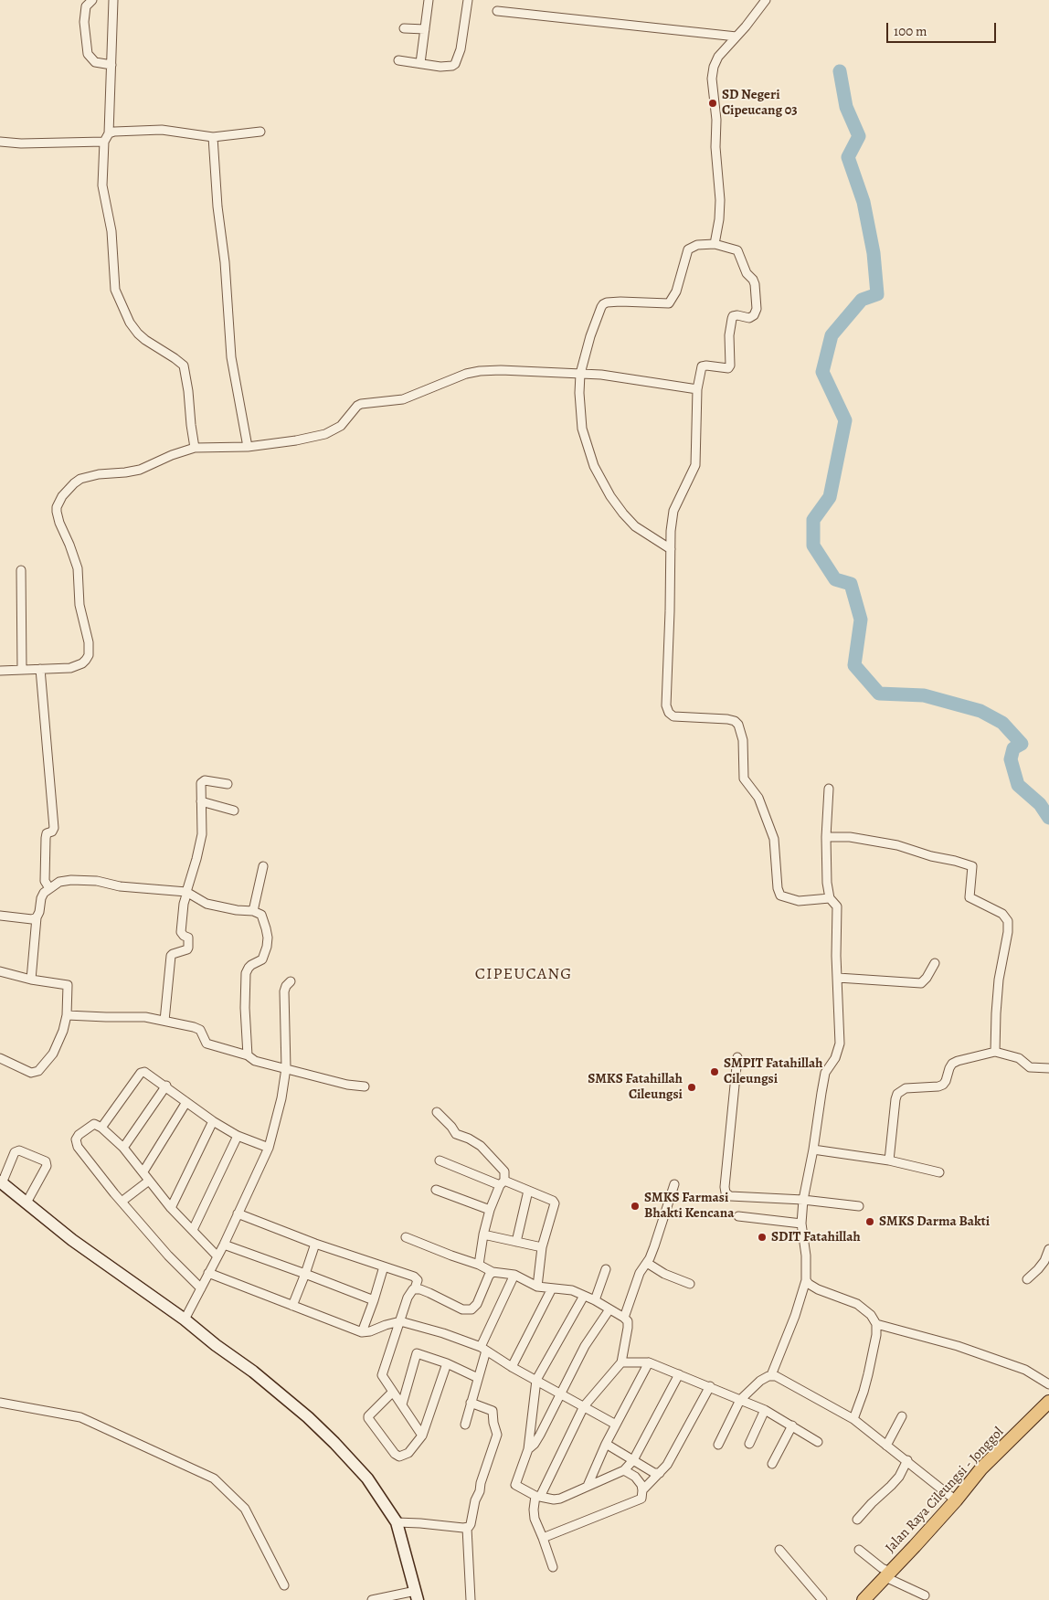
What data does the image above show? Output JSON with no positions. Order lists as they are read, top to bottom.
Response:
{
  "streets": {
    "main road": ["Jalan Raya Cileungsi - Jonggol"]
  },
  "districts": ["CIPEUCANG"],
  "places": [
    "SD Negeri Cipeucang 03",
    "SMPIT Fatahillah Cileungsi",
    "SMKS Fatahillah Cileungsi",
    "SMKS Farmasi Bhakti Kencana",
    "SMKS Darma Bakti",
    "SDIT Fatahillah"
  ],
  "scale_bar": "100 m"
}
